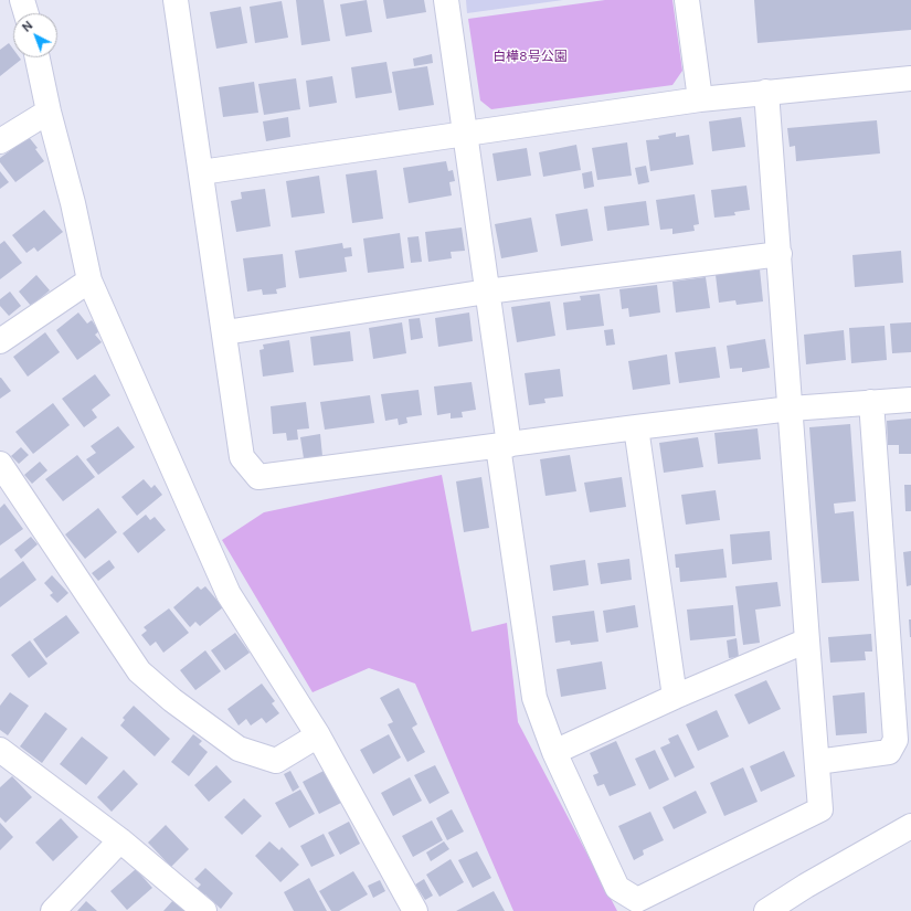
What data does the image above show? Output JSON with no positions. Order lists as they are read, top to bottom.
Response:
{
  "parks": ["白樺8号公園"],
  "north": "top left"
}
